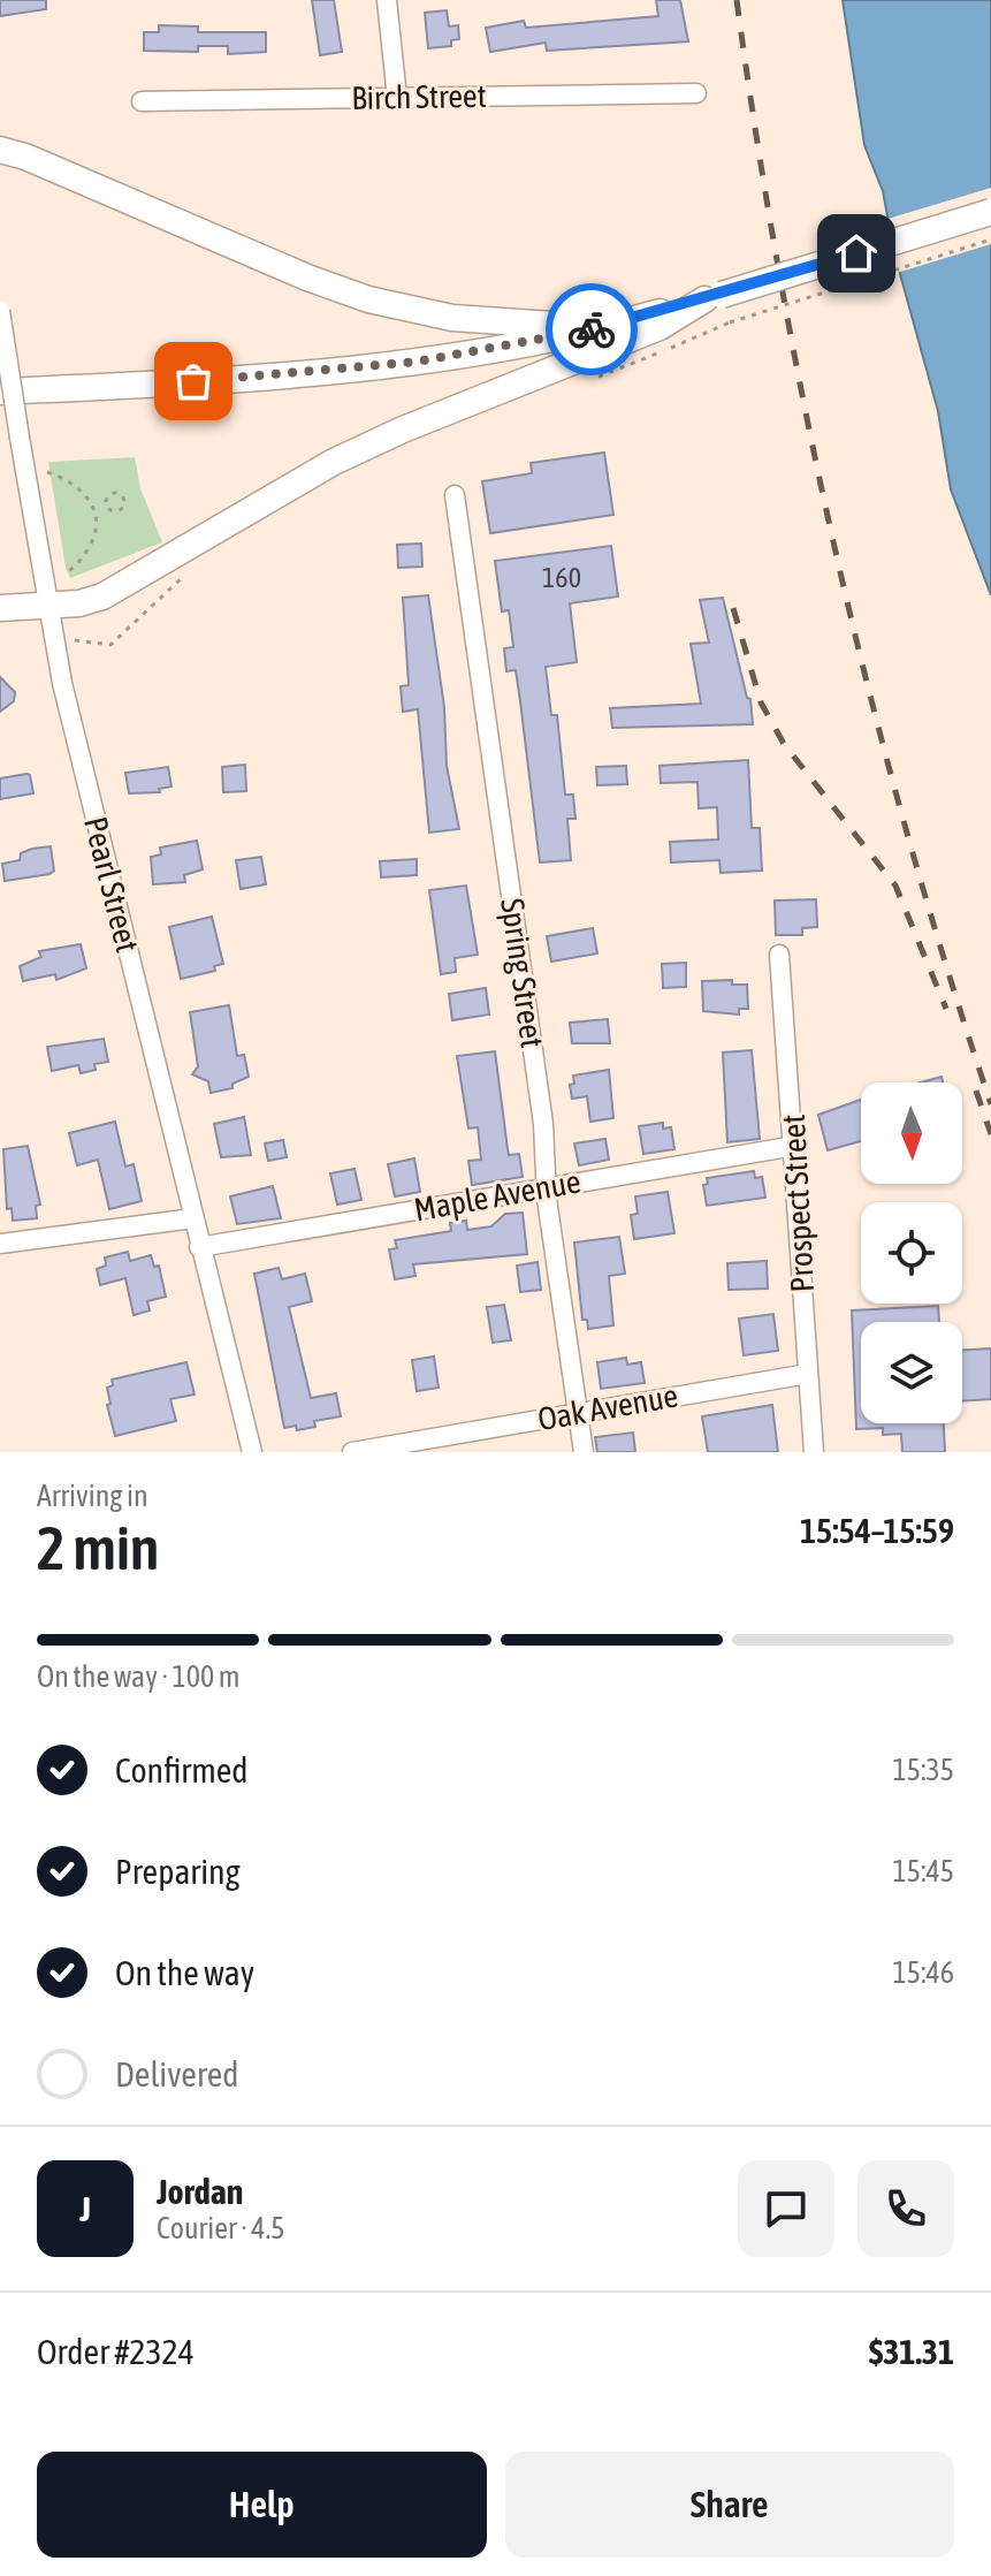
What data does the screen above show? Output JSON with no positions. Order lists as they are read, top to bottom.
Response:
{
  "streets": {
    "street": [
      "Birch Street",
      "Pearl Street",
      "Spring Street",
      "Maple Avenue",
      "Prospect Street",
      "Oak Avenue"
    ]
  },
  "crossings": [
    ["Pearl Street", "Maple Avenue"],
    ["Spring Street", "Maple Avenue"],
    ["Spring Street", "Oak Avenue"],
    ["Maple Avenue", "Prospect Street"],
    ["Prospect Street", "Oak Avenue"]
  ],
  "house_numbers": ["160"],
  "north": "bottom",
  "page": {
    "heading": ["2 min", "Arriving in", "15:54–15:59"],
    "panel": [
      "Jordan",
      "Courier · 4.5",
      "Order #2324",
      "$31.31"
    ],
    "bar": "On the way · 100 m",
    "list": [
      ["Confirmed", "15:35"],
      ["Preparing", "15:45"],
      ["On the way", "15:46"],
      "Delivered"
    ],
    "round": "J",
    "buttons": ["Help", "Share"]
  }
}
